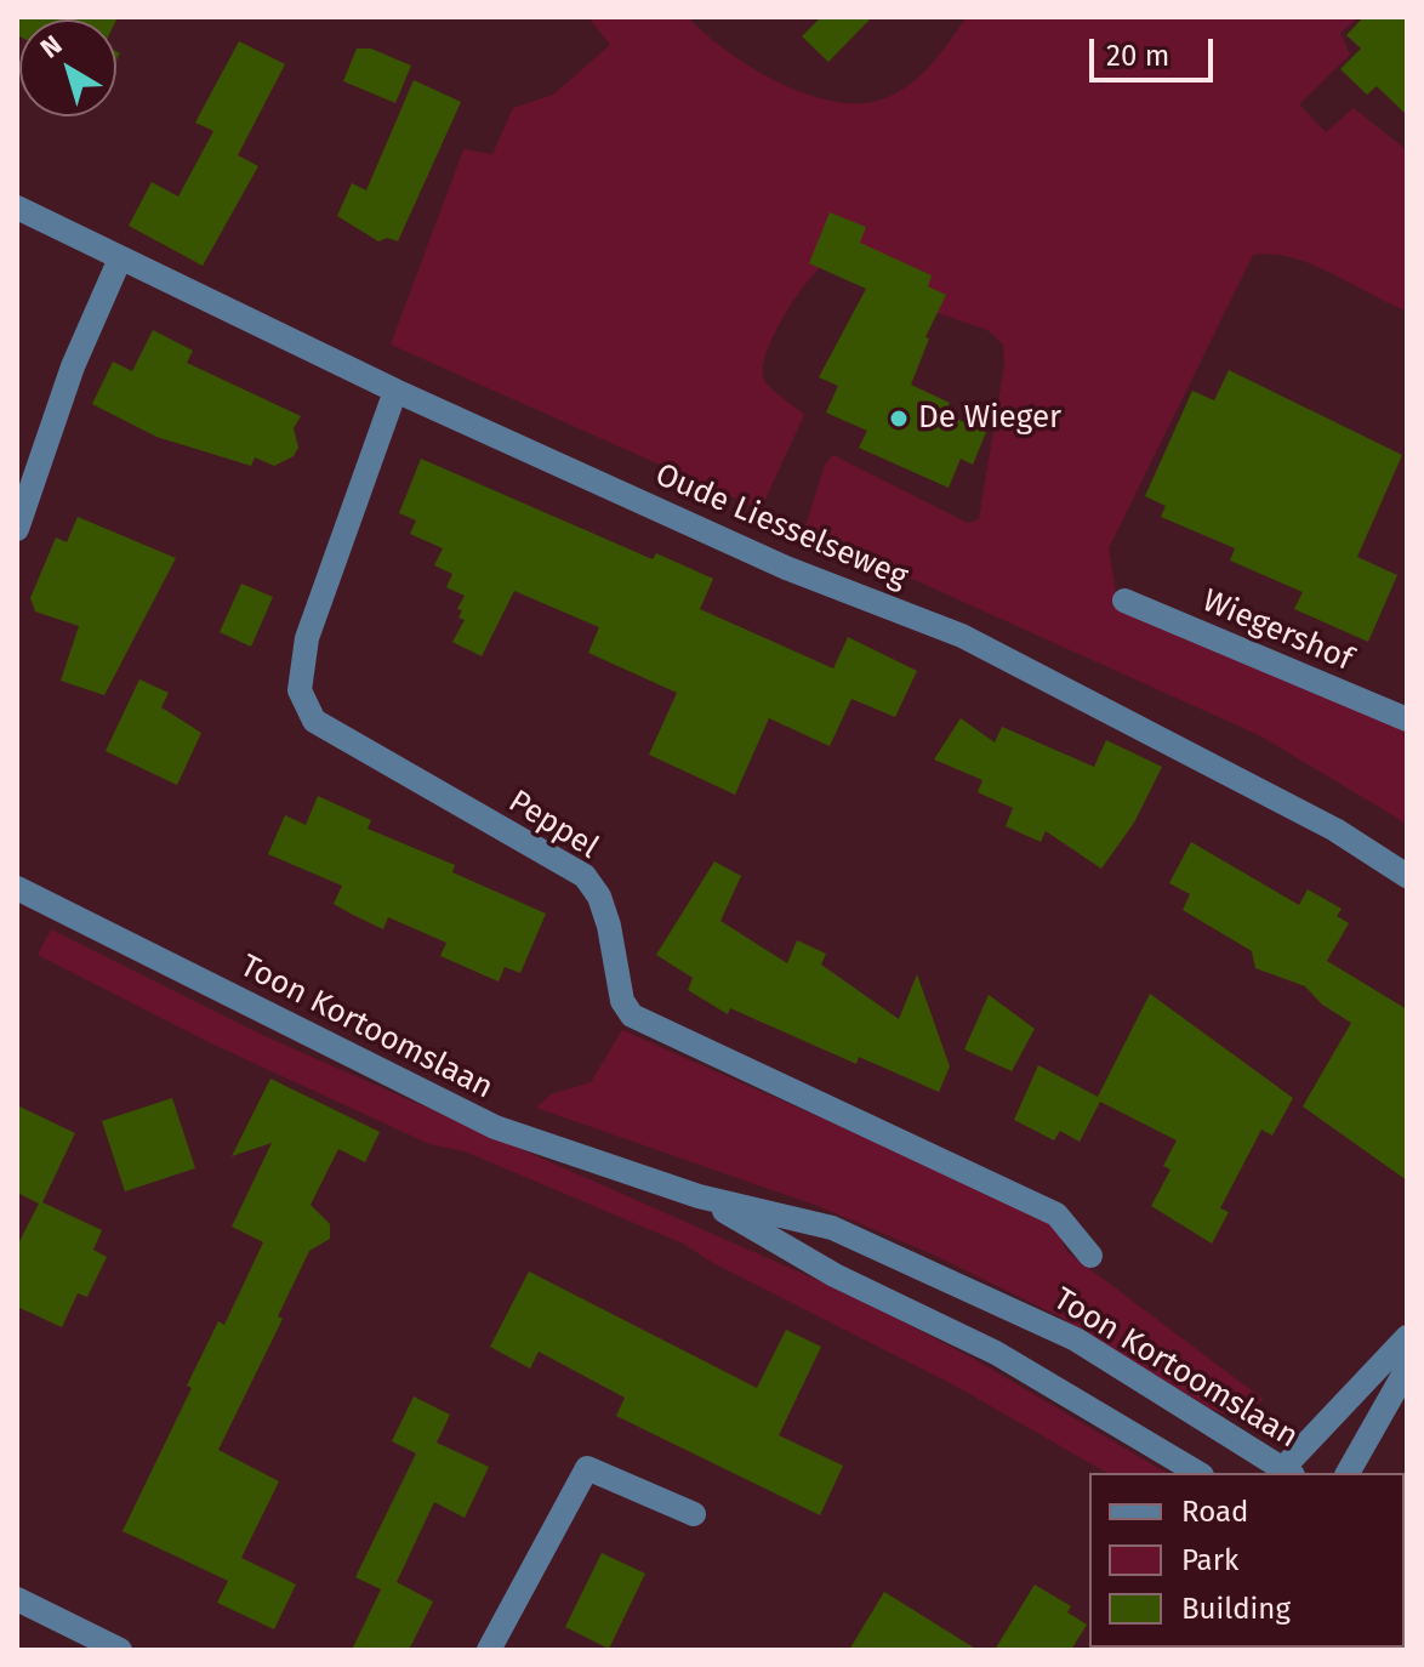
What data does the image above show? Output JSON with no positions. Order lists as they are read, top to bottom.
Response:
{
  "streets": {
    "street": [
      "Oude Liesselseweg",
      "Wiegershof",
      "Peppel",
      "Toon Kortoomslaan"
    ]
  },
  "crossings": [
    ["Oude Liesselseweg", "Peppel"]
  ],
  "places": ["De Wieger"],
  "legend": ["Road", "Park", "Building"],
  "scale_bar": "20 m",
  "north": "top left"
}
